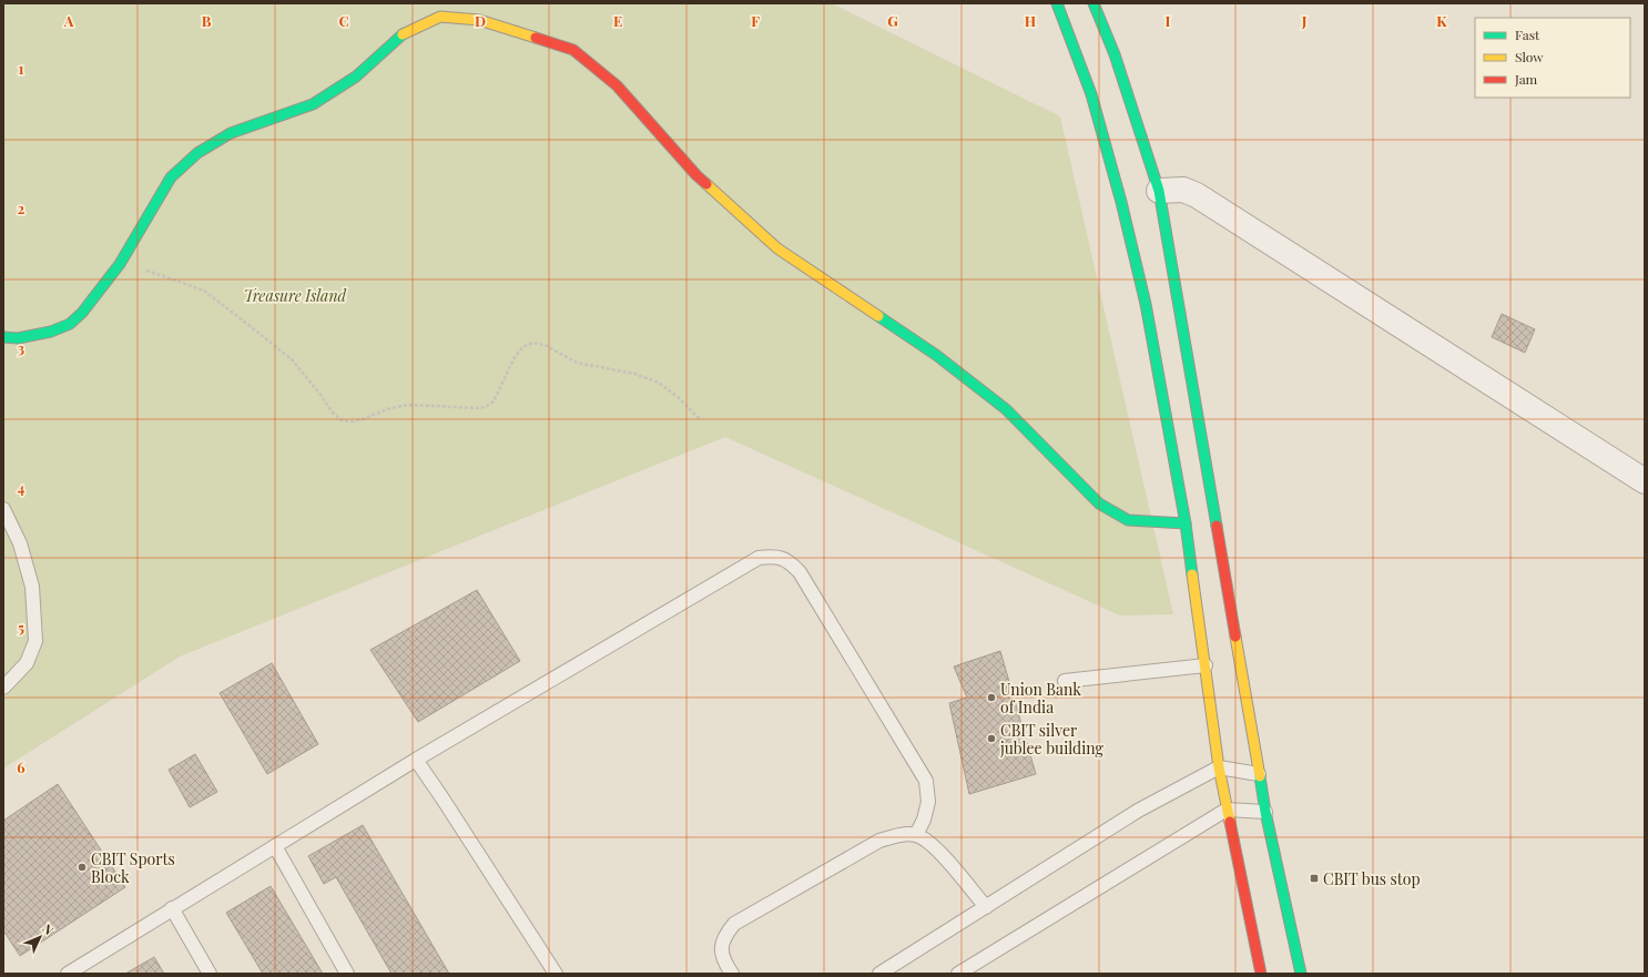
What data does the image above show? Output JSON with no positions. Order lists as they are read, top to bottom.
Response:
{
  "parks": ["Treasure Island"],
  "places": {
    "other": ["Union Bank of India", "CBIT silver jublee building", "CBIT Sports Block"],
    "transit": ["CBIT bus stop"]
  },
  "legend": ["Fast", "Slow", "Jam"],
  "north": "top right",
  "grid": {
    "columns": [
      "A",
      "B",
      "C",
      "D",
      "E",
      "F",
      "G",
      "H",
      "I",
      "J",
      "K"
    ],
    "rows": [
      "1",
      "2",
      "3",
      "4",
      "5",
      "6"
    ]
  }
}
